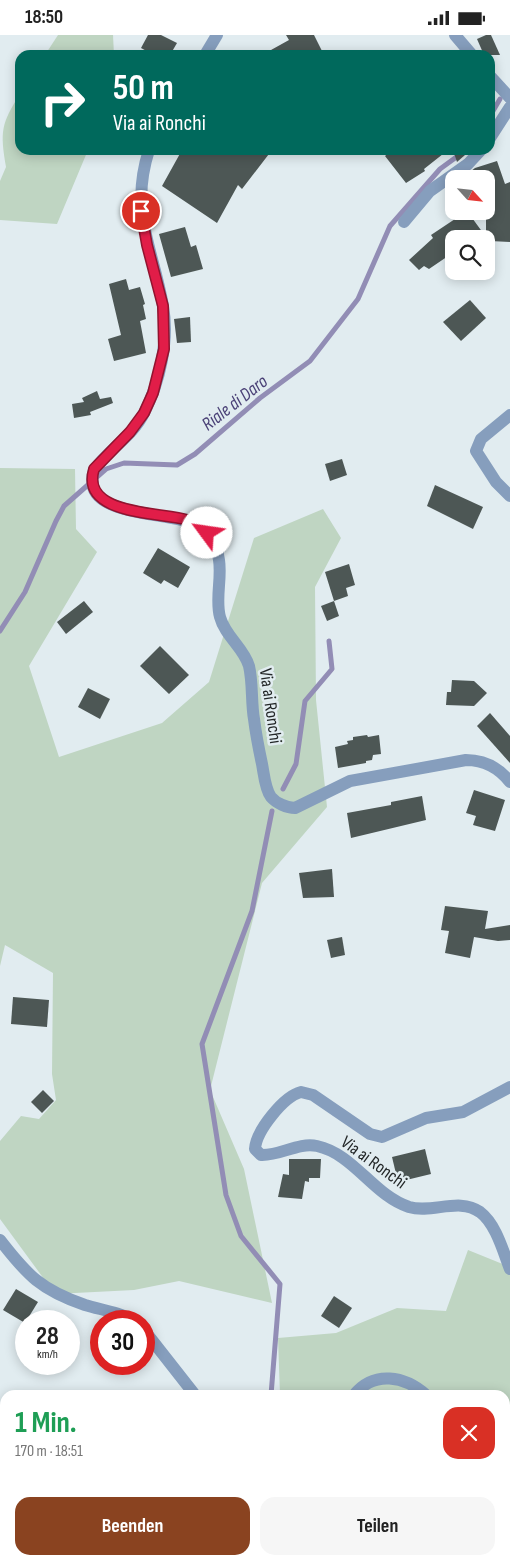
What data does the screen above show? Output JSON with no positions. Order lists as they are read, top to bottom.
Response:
{
  "streets": {
    "street": ["Via ai Ronchi"]
  },
  "water": ["Riale di Daro"],
  "north": "bottom right",
  "page": {
    "status": "18:50",
    "turn": ["50 m", "Via ai Ronchi"],
    "speed": "28 km/h",
    "limit": "30",
    "heading": ["1 Min.", "170 m · 18:51"],
    "buttons": ["Beenden", "Teilen"]
  }
}
